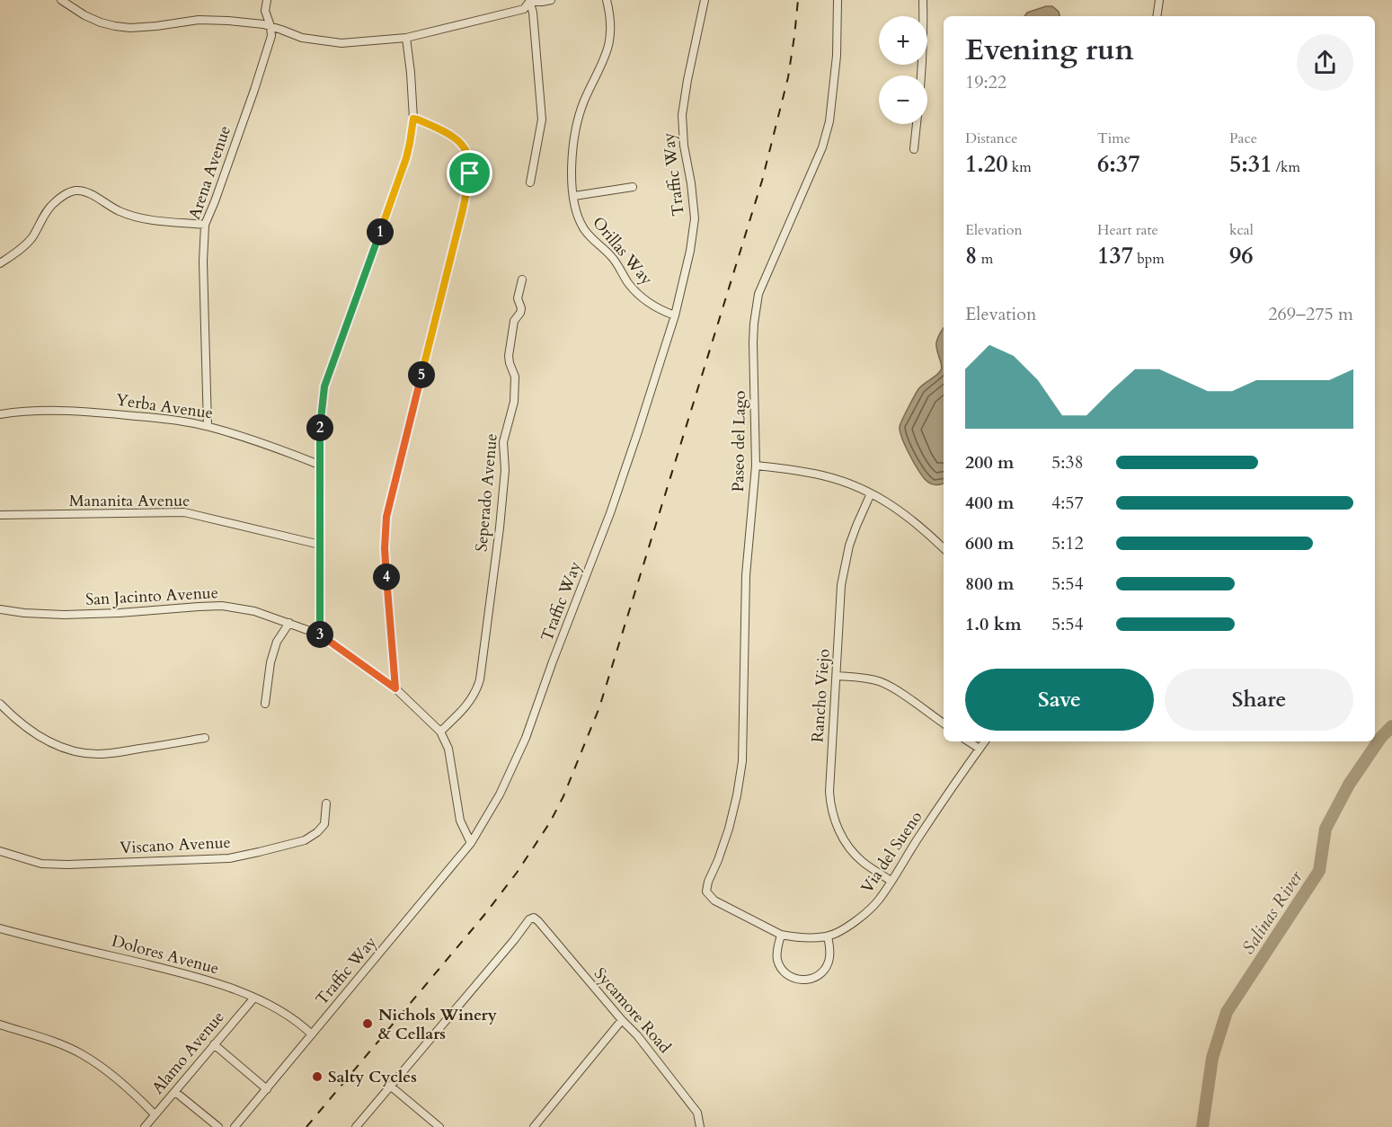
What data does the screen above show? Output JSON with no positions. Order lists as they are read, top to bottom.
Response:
{
  "streets": {
    "street": [
      "Arena Avenue",
      "Traffic Way",
      "Orillas Way",
      "Yerba Avenue",
      "Paseo del Lago",
      "Seperado Avenue",
      "Mananita Avenue",
      "San Jacinto Avenue",
      "Rancho Viejo",
      "Viscano Avenue",
      "Via del Sueno",
      "Dolores Avenue",
      "Sycamore Road",
      "Alamo Avenue"
    ]
  },
  "crossings": [
    ["Arena Avenue", "Yerba Avenue"],
    ["Traffic Way", "Orillas Way"],
    ["Traffic Way", "San Jacinto Avenue"],
    ["Traffic Way", "Dolores Avenue"],
    ["Paseo del Lago", "Via del Sueno"],
    ["Seperado Avenue", "San Jacinto Avenue"],
    ["Rancho Viejo", "Via del Sueno"],
    ["Dolores Avenue", "Alamo Avenue"]
  ],
  "water": ["Salinas River"],
  "places": ["Nichols Winery & Cellars", "Salty Cycles"],
  "page": {
    "map_buttons": ["+", "−"],
    "heading": ["Evening run", "19:22"],
    "stats": [
      ["Distance", "1.20 km"],
      ["Time", "6:37"],
      ["Pace", "5:31 /km"],
      ["Elevation", "8 m"],
      ["Heart rate", "137 bpm"],
      ["kcal", "96"]
    ],
    "pins": [
      "1",
      "5",
      "2",
      "4",
      "3"
    ],
    "chart": ["Elevation", "269–275 m"],
    "list": [
      {
        "name": "200 m",
        "note": "5:38"
      },
      {
        "name": "400 m",
        "note": "4:57"
      },
      {
        "name": "600 m",
        "note": "5:12"
      },
      {
        "name": "800 m",
        "note": "5:54"
      },
      {
        "name": "1.0 km",
        "note": "5:54"
      }
    ],
    "buttons": ["Save", "Share"]
  }
}
